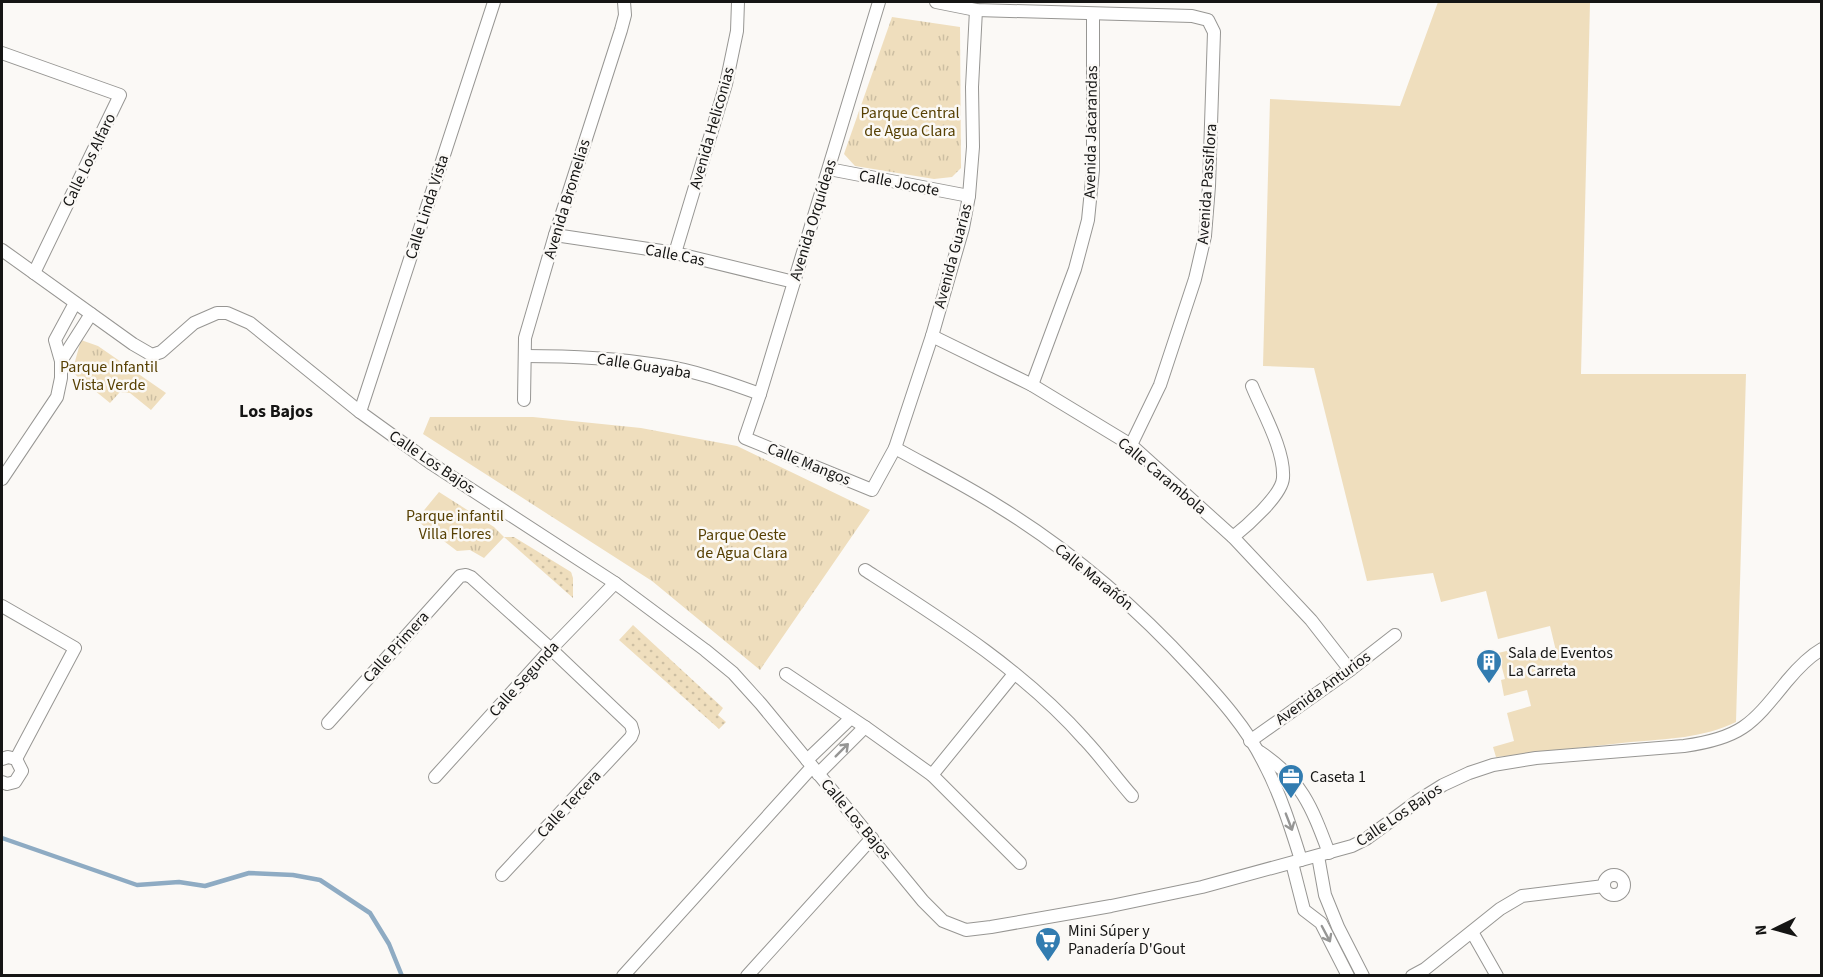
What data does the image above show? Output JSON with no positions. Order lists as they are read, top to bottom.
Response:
{
  "streets": {
    "street": [
      "Avenida Heliconias",
      "Avenida Jacarandas",
      "Calle Los Alfaro",
      "Calle Jocote",
      "Avenida Passiflora",
      "Avenida Bromelias",
      "Calle Linda Vista",
      "Avenida Orquídeas",
      "Calle Cas",
      "Avenida Guarias",
      "Calle Guayaba",
      "Calle Los Bajos",
      "Calle Mangos",
      "Calle Carambola",
      "Calle Marañón",
      "Calle Primera",
      "Calle Segunda",
      "Avenida Anturios",
      "Calle Tercera"
    ]
  },
  "crossings": [
    ["Avenida Heliconias", "Calle Cas"],
    ["Avenida Jacarandas", "Avenida Passiflora"],
    ["Avenida Jacarandas", "Calle Carambola"],
    ["Calle Los Alfaro", "Calle Los Bajos"],
    ["Calle Jocote", "Avenida Orquídeas"],
    ["Calle Jocote", "Avenida Guarias"],
    ["Avenida Passiflora", "Calle Carambola"],
    ["Avenida Bromelias", "Calle Cas"],
    ["Avenida Bromelias", "Calle Guayaba"],
    ["Calle Linda Vista", "Calle Los Bajos"],
    ["Avenida Orquídeas", "Calle Cas"],
    ["Avenida Orquídeas", "Calle Guayaba"],
    ["Avenida Orquídeas", "Calle Mangos"],
    ["Avenida Guarias", "Calle Mangos"],
    ["Avenida Guarias", "Calle Carambola"],
    ["Avenida Guarias", "Calle Marañón"],
    ["Calle Los Bajos", "Calle Marañón"],
    ["Calle Los Bajos", "Calle Segunda"],
    ["Calle Carambola", "Avenida Anturios"],
    ["Calle Marañón", "Avenida Anturios"],
    ["Calle Primera", "Calle Segunda"],
    ["Calle Primera", "Calle Tercera"],
    ["Calle Segunda", "Calle Tercera"]
  ],
  "districts": ["Los Bajos"],
  "parks": [
    "Parque Central de Agua Clara",
    "Parque Infantil Vista Verde",
    "Parque infantil Villa Flores",
    "Parque Oeste de Agua Clara"
  ],
  "places": {
    "building": ["Sala de Eventos La Carreta"],
    "office": ["Caseta 1"],
    "supermarket": ["Mini Súper y Panadería D'Gout"]
  },
  "north": "left"
}
